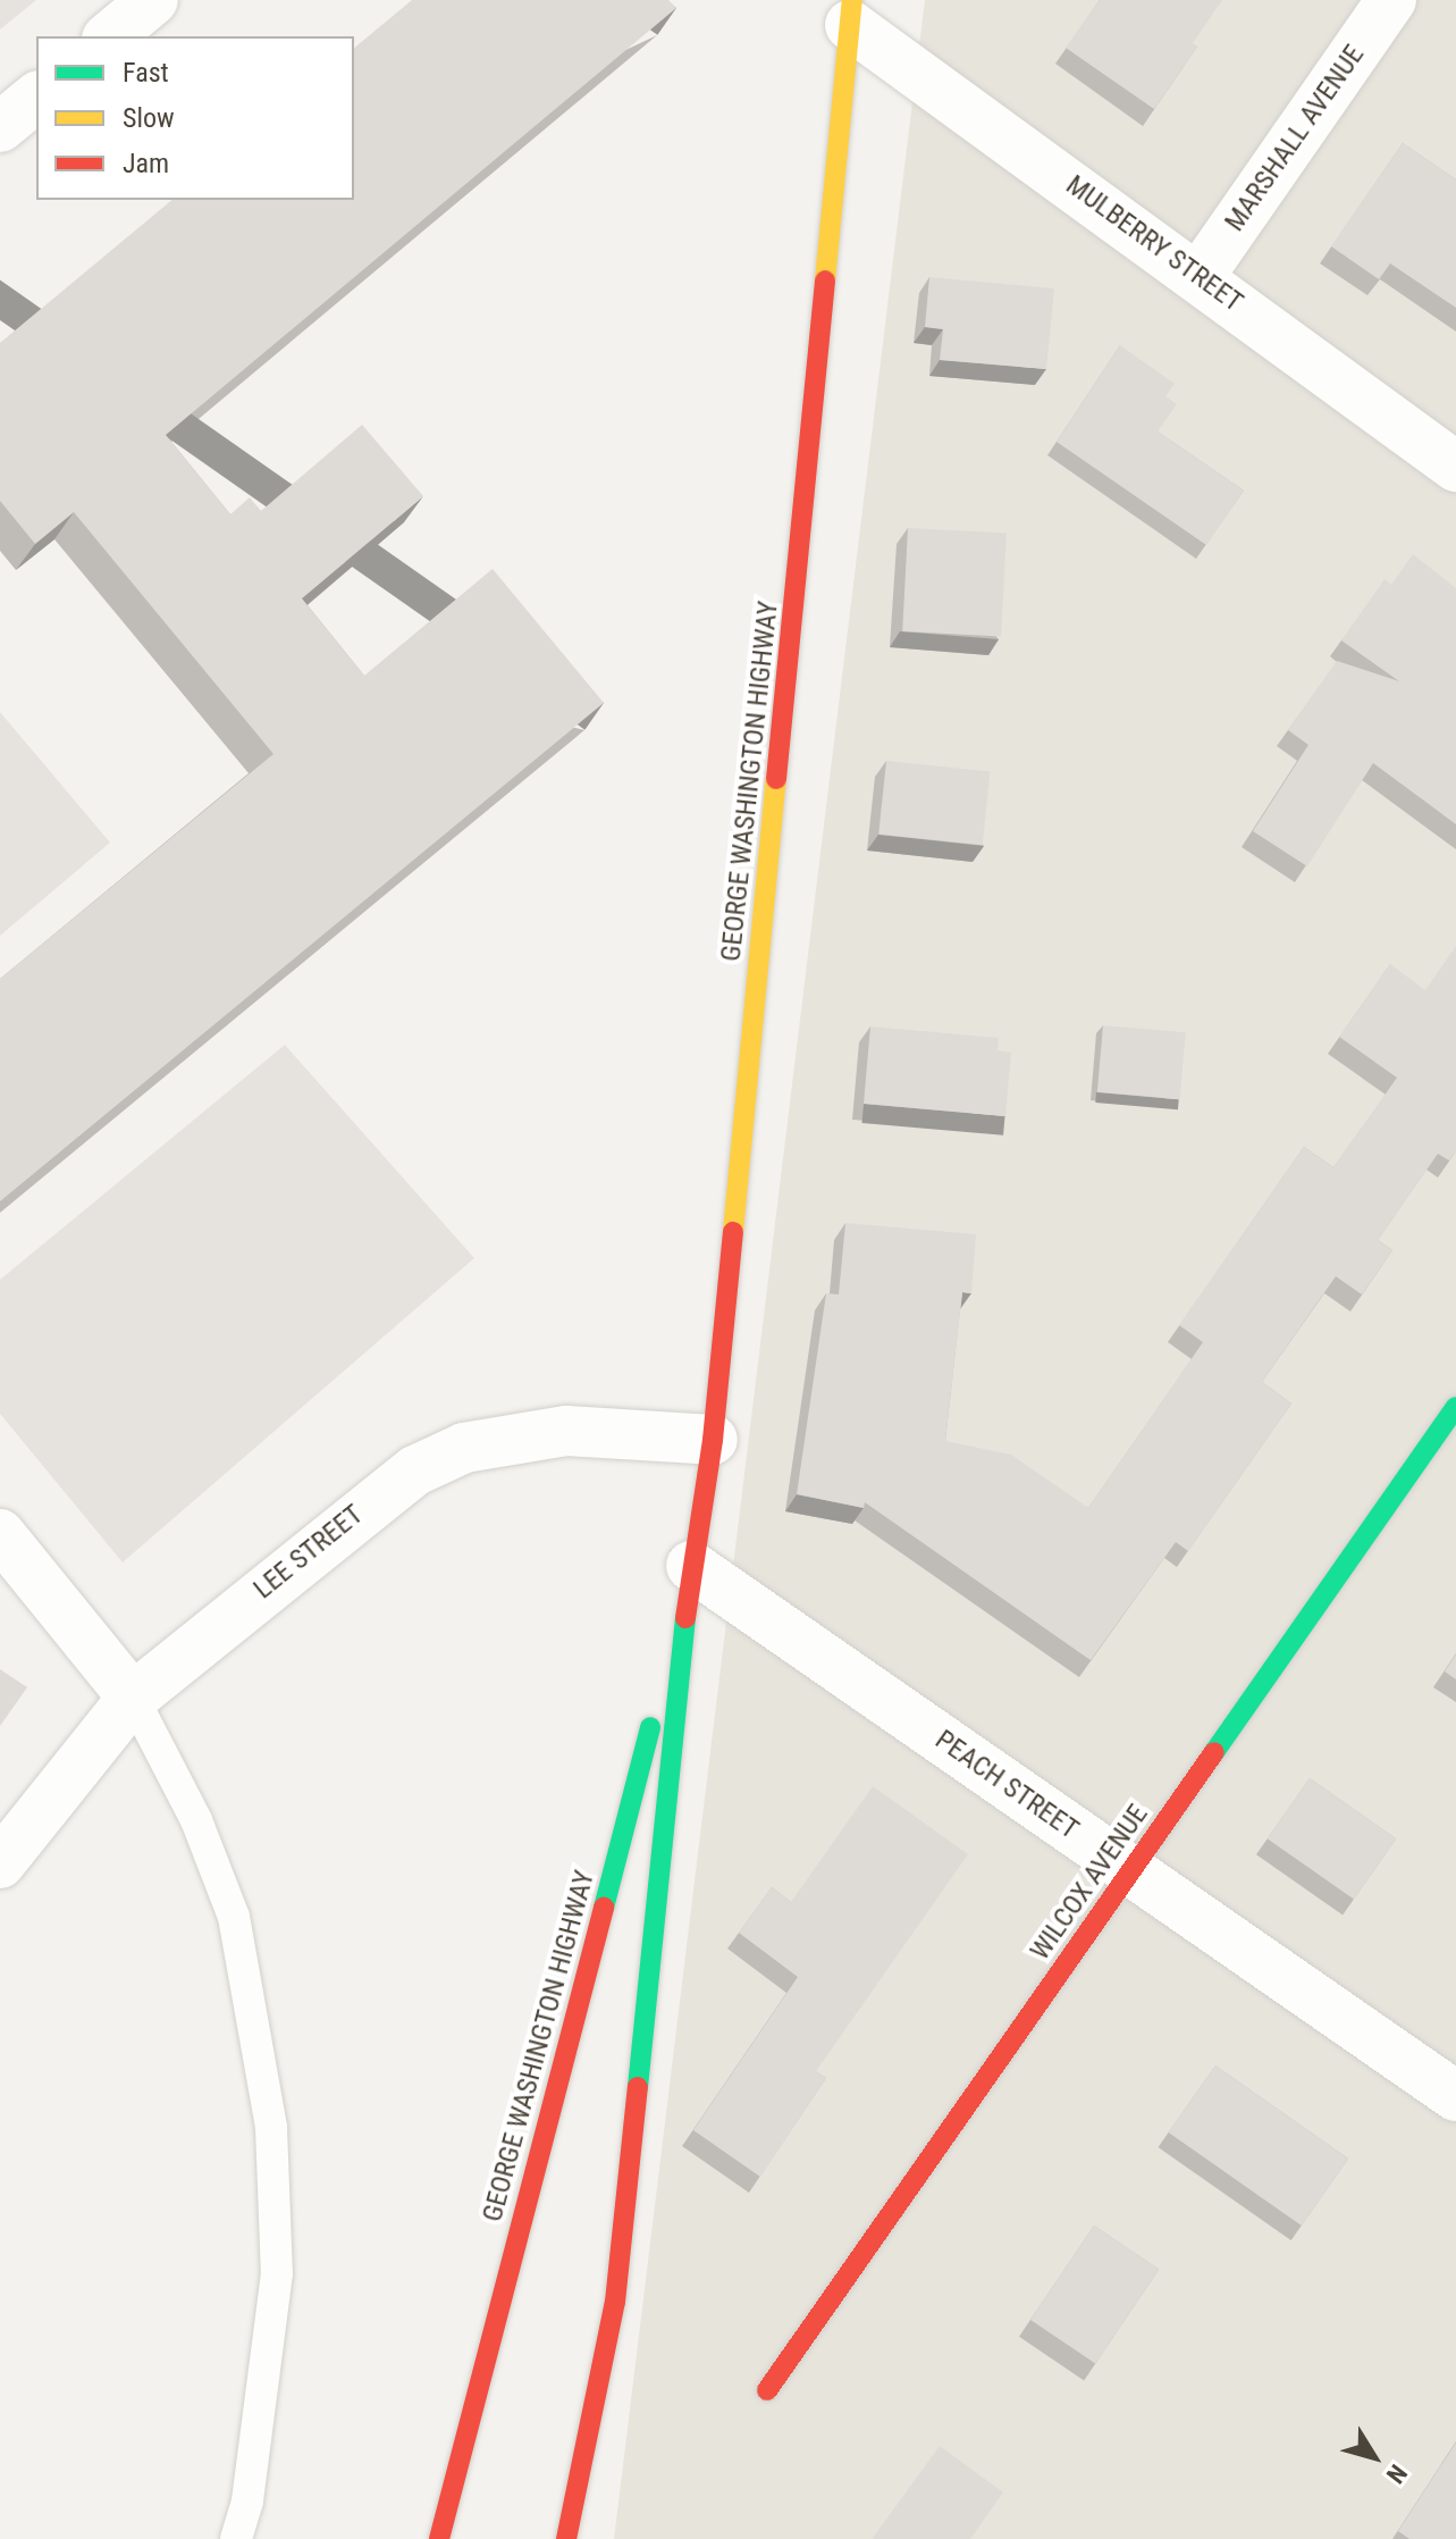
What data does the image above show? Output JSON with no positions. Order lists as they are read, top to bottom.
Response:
{
  "streets": {
    "main road": ["GEORGE WASHINGTON HIGHWAY", "WILCOX AVENUE"],
    "street": [
      "MARSHALL AVENUE",
      "MULBERRY STREET",
      "LEE STREET",
      "PEACH STREET"
    ]
  },
  "crossings": [
    ["MARSHALL AVENUE", "MULBERRY STREET"],
    ["MULBERRY STREET", "GEORGE WASHINGTON HIGHWAY"],
    ["GEORGE WASHINGTON HIGHWAY", "LEE STREET"],
    ["GEORGE WASHINGTON HIGHWAY", "PEACH STREET"],
    ["PEACH STREET", "WILCOX AVENUE"]
  ],
  "legend": ["Fast", "Slow", "Jam"],
  "north": "bottom right"
}
